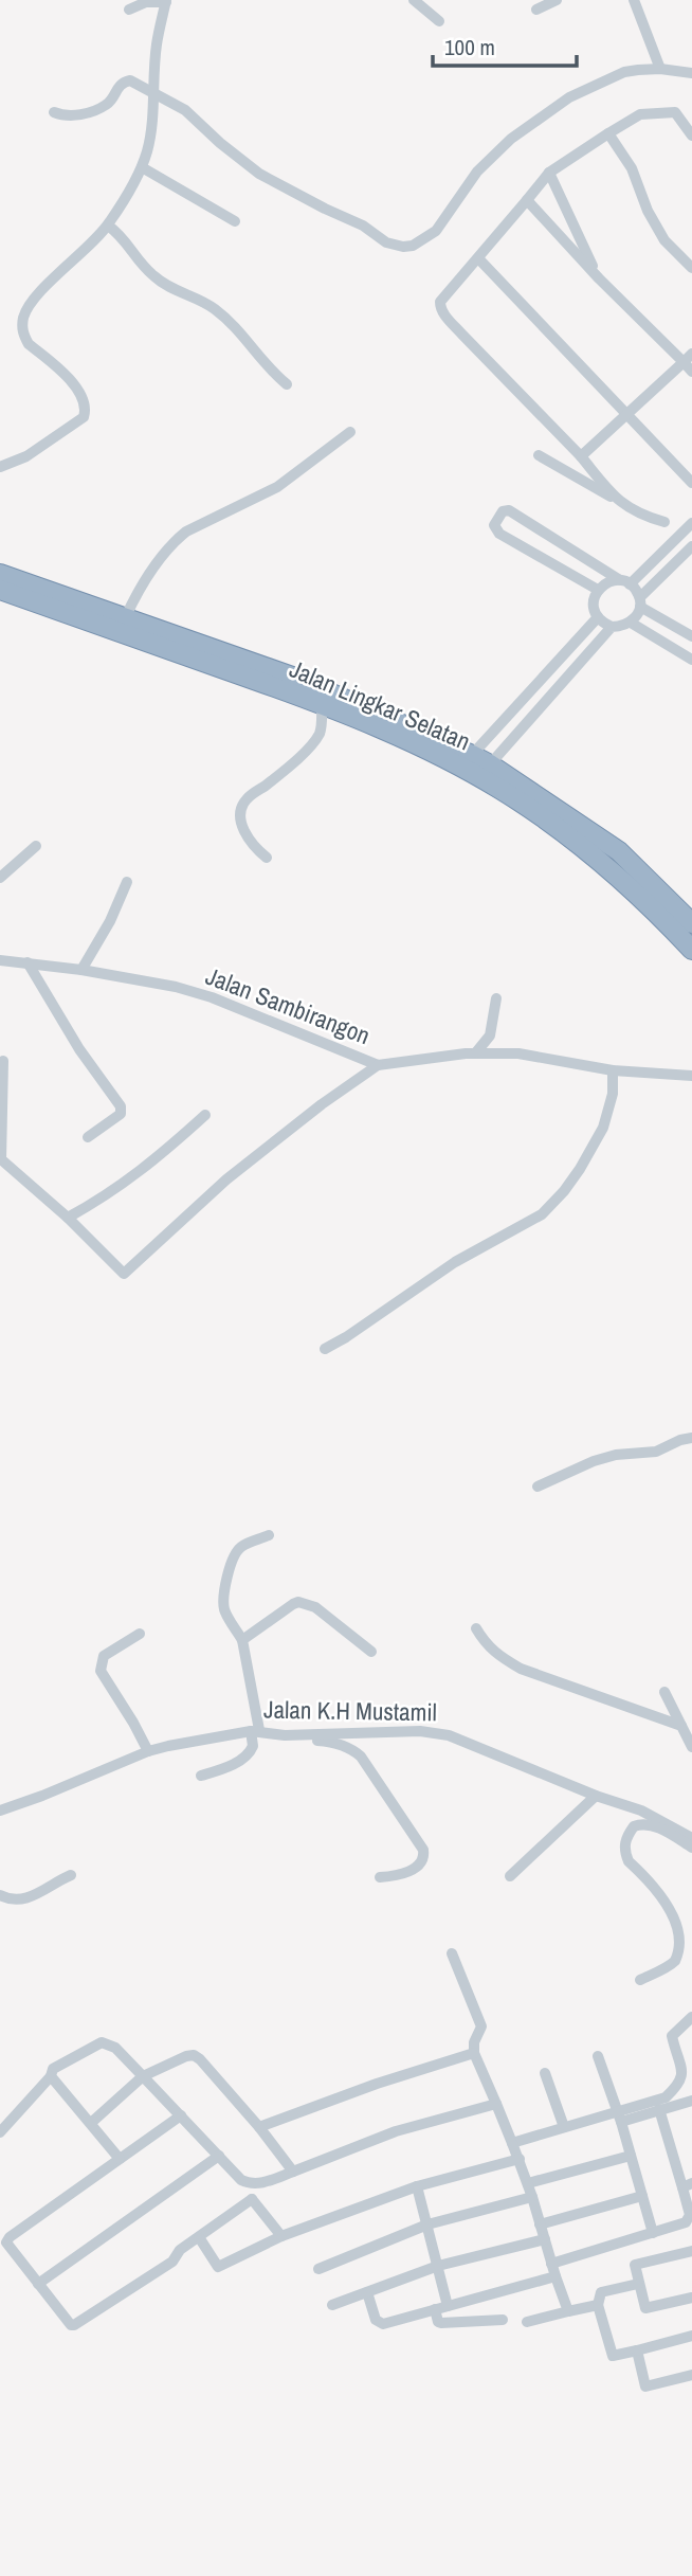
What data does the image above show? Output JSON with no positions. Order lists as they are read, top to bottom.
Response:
{
  "streets": {
    "highway": ["Jalan Lingkar Selatan"],
    "street": ["Jalan Sambirangon", "Jalan K.H Mustamil"]
  },
  "scale_bar": "100 m"
}
